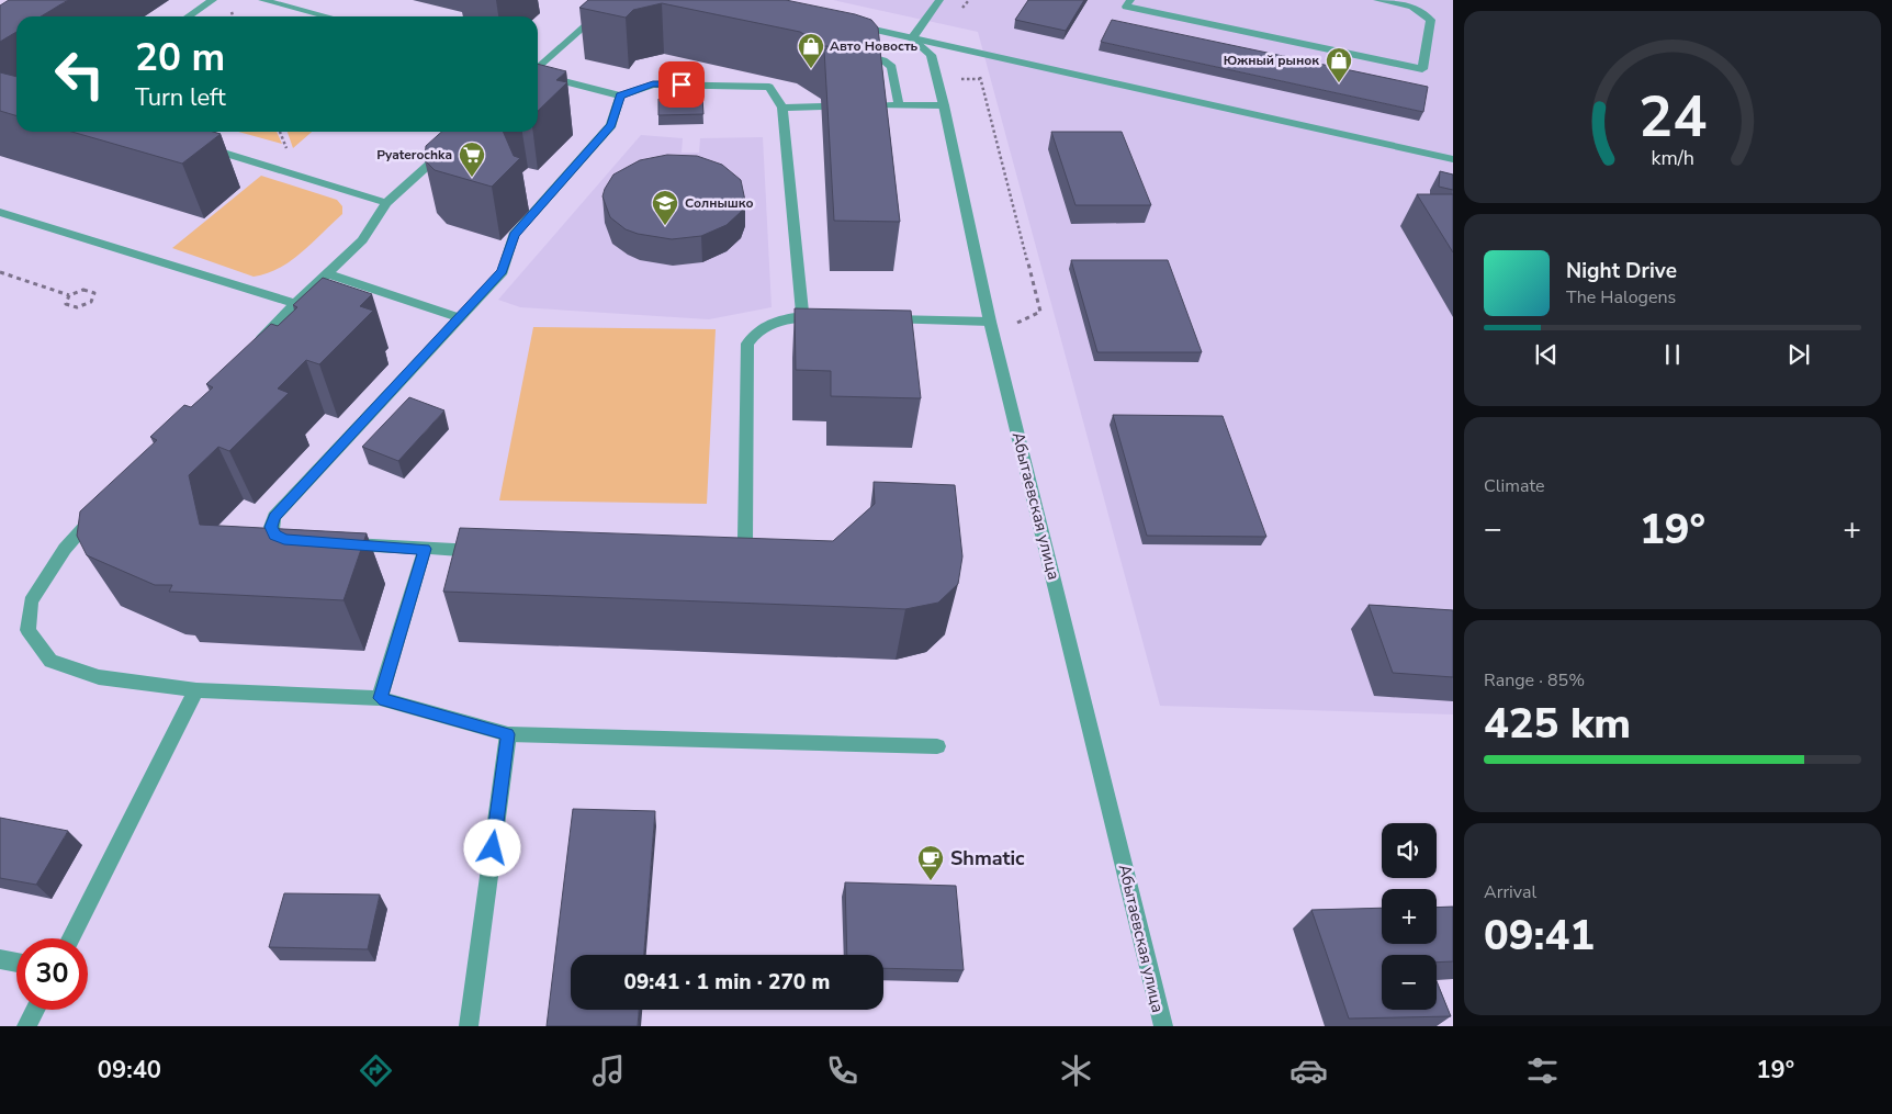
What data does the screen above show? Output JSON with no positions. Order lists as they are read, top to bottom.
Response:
{
  "streets": {
    "street": ["Абытаевская улица"]
  },
  "places": {
    "shop": ["Авто Новость", "Южный рынок"],
    "supermarket": ["Pyaterochka"],
    "school or university": ["Солнышко"],
    "cafe": ["Shmatic"]
  },
  "page": {
    "turn": ["20 m", "Turn left"],
    "song": ["Night Drive", "The Halogens"],
    "tile": [
      "Climate",
      ["Range · 85%", "425 km"],
      ["Arrival", "09:41"]
    ],
    "heat": ["−", "19°", "+"],
    "map_buttons": ["+", "−"],
    "limit": "30",
    "trip": "09:41 · 1 min · 270 m",
    "tabs": ["09:40", "19°"],
    "gauge": ["24", "km/h"]
  }
}
